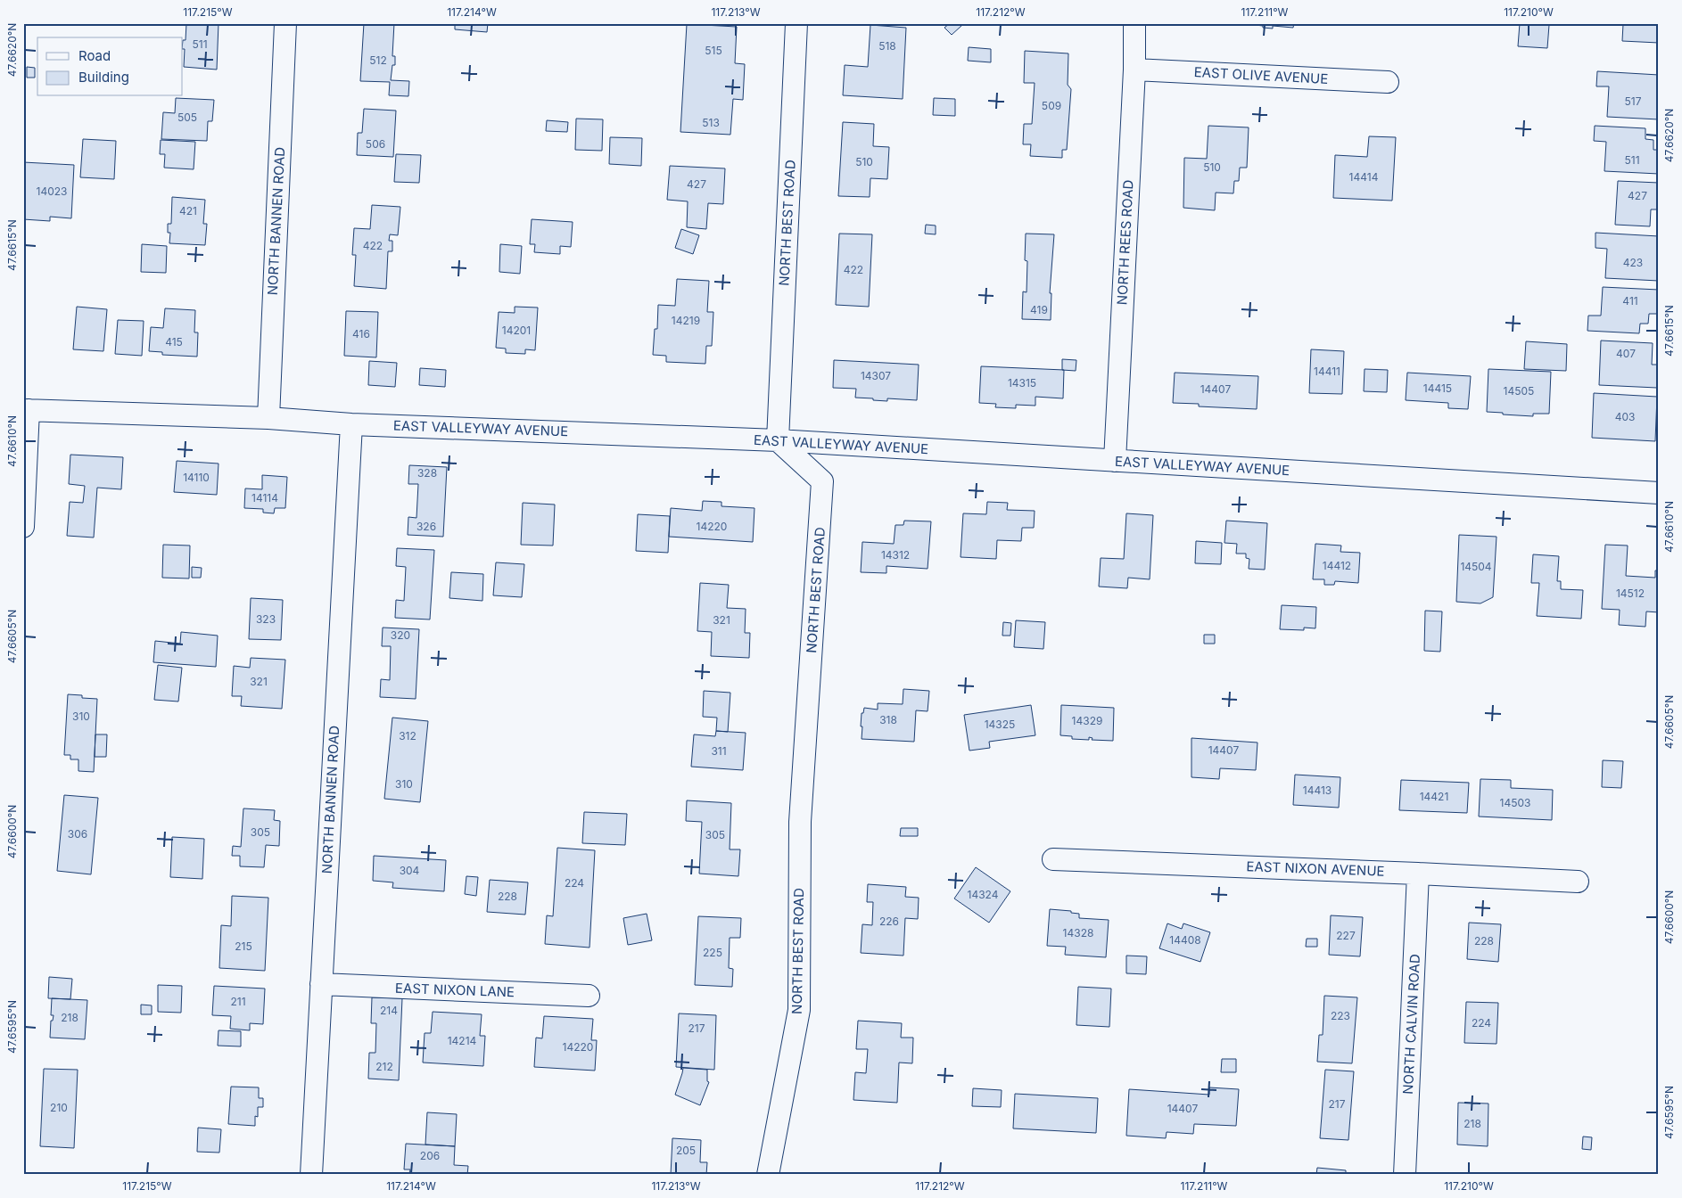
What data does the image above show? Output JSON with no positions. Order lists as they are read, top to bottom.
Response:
{
  "streets": {
    "street": [
      "EAST OLIVE AVENUE",
      "NORTH BANNEN ROAD",
      "NORTH BEST ROAD",
      "NORTH REES ROAD",
      "EAST VALLEYWAY AVENUE",
      "EAST NIXON AVENUE",
      "EAST NIXON LANE",
      "NORTH CALVIN ROAD"
    ]
  },
  "crossings": [
    ["EAST OLIVE AVENUE", "NORTH REES ROAD"],
    ["NORTH BANNEN ROAD", "EAST VALLEYWAY AVENUE"],
    ["NORTH BANNEN ROAD", "EAST NIXON LANE"],
    ["NORTH BEST ROAD", "EAST VALLEYWAY AVENUE"],
    ["NORTH REES ROAD", "EAST VALLEYWAY AVENUE"],
    ["EAST NIXON AVENUE", "NORTH CALVIN ROAD"]
  ],
  "house_numbers": [
    "511",
    "518",
    "515",
    "512",
    "517",
    "509",
    "505",
    "513",
    "506",
    "511",
    "510",
    "510",
    "14414",
    "427",
    "14023",
    "427",
    "421",
    "422",
    "423",
    "422",
    "411",
    "419",
    "14219",
    "14201",
    "416",
    "415",
    "407",
    "14411",
    "14307",
    "14315",
    "14415",
    "14407",
    "14505",
    "403",
    "328",
    "14110",
    "14114",
    "326",
    "14220",
    "14312",
    "14412",
    "14504",
    "14512",
    "323",
    "321",
    "320",
    "321",
    "310",
    "318",
    "14329",
    "14325",
    "312",
    "14407",
    "311",
    "310",
    "14413",
    "14421",
    "14503",
    "305",
    "306",
    "305",
    "304",
    "224",
    "14324",
    "228",
    "226",
    "14328",
    "227",
    "14408",
    "228",
    "215",
    "225",
    "211",
    "214",
    "223",
    "218",
    "224",
    "217",
    "14214",
    "14220",
    "212",
    "217",
    "210",
    "14407",
    "218",
    "205",
    "206"
  ],
  "legend": ["Road", "Building"],
  "coordinates": [
    "117.215°W",
    "117.214°W",
    "117.213°W",
    "117.212°W",
    "117.211°W",
    "117.210°W",
    "47.6620°N",
    "47.6615°N",
    "47.6610°N",
    "47.6605°N",
    "47.6600°N",
    "47.6595°N"
  ]
}
